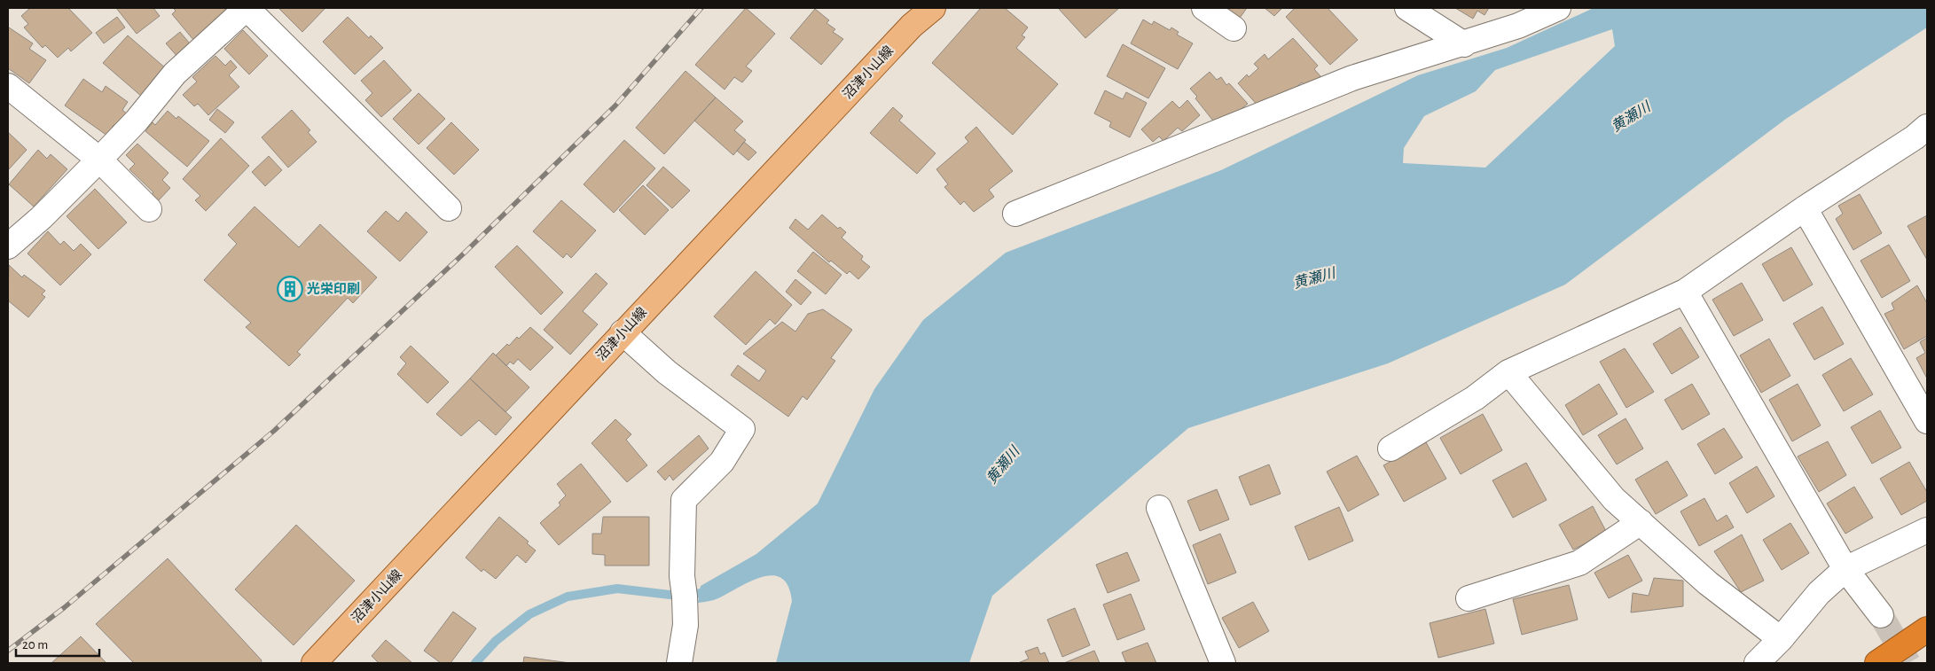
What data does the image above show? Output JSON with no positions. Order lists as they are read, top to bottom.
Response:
{
  "streets": {
    "main road": ["沼津小山線"]
  },
  "water": ["黄瀬川"],
  "places": {
    "building": ["光栄印刷"]
  },
  "scale_bar": "20 m"
}
